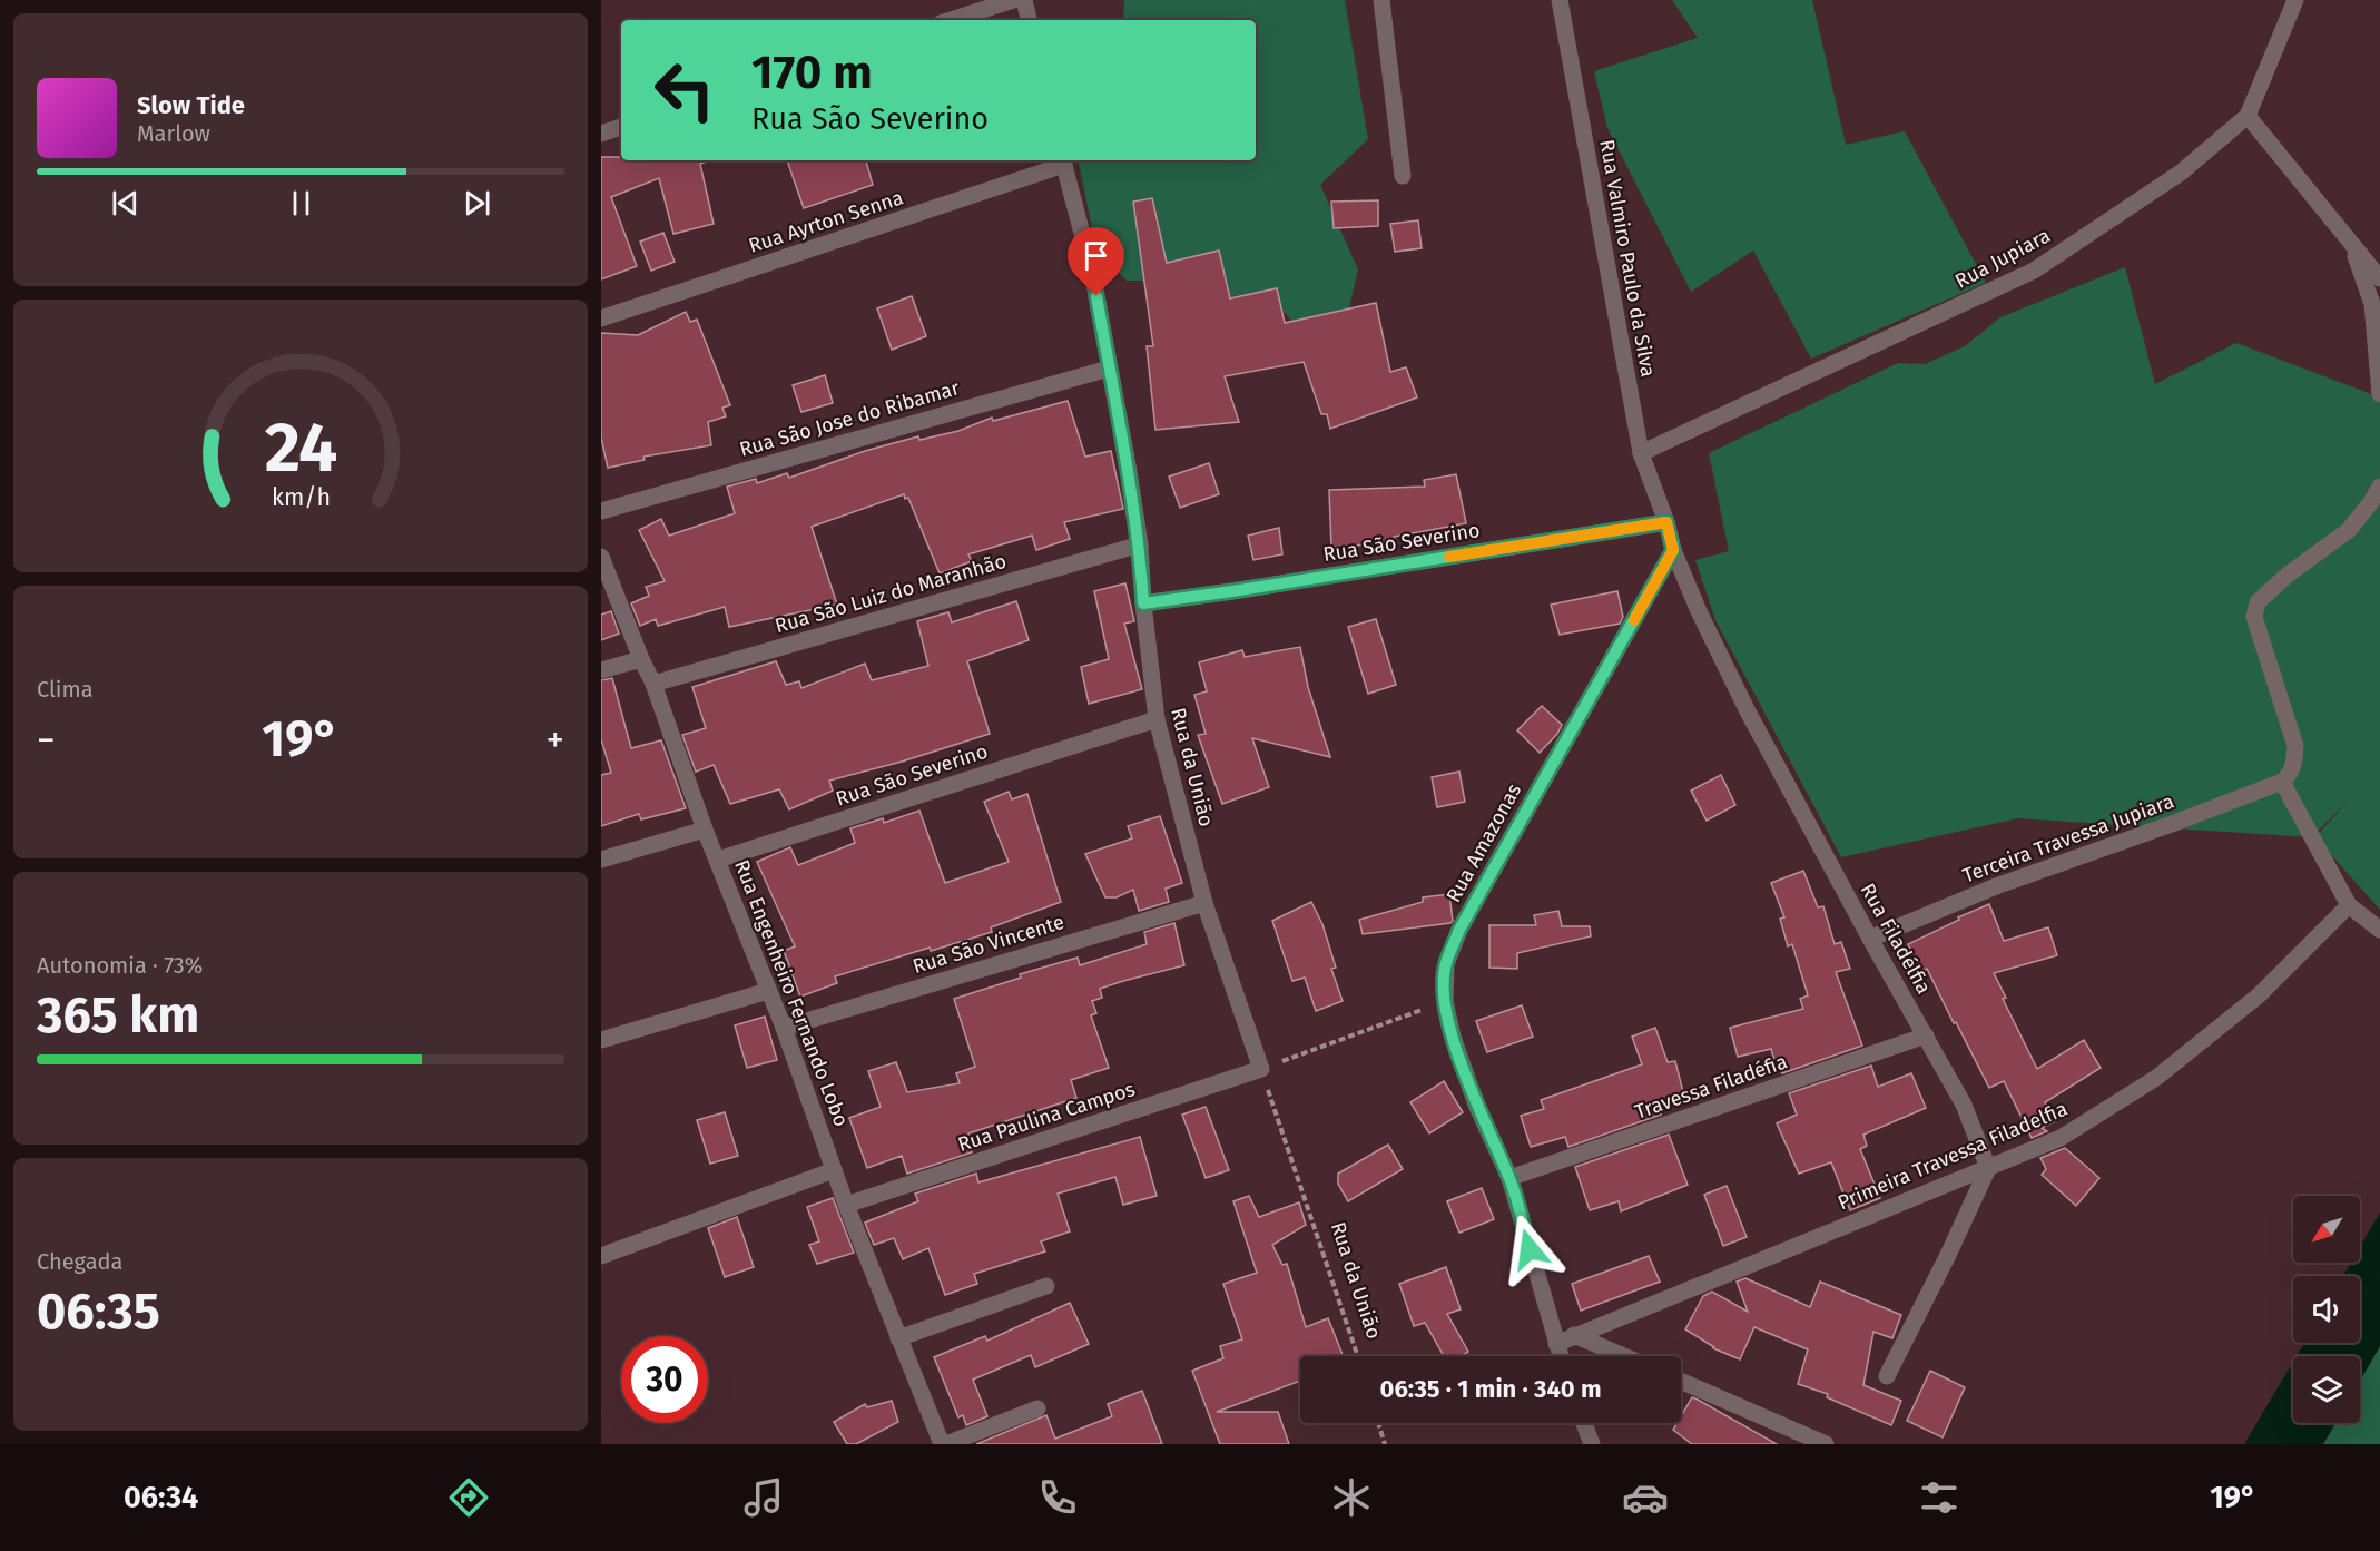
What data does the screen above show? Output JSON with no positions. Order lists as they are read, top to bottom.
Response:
{
  "streets": {
    "street": [
      "Rua Ayrton Senna",
      "Rua Valmiro Paulo da Silva",
      "Rua Jupiara",
      "Rua São Jose do Ribamar",
      "Rua São Severino",
      "Rua São Luiz do Maranhão",
      "Rua da União",
      "Terceira Travessa Jupiara",
      "Rua Amazonas",
      "Rua Filadélfia",
      "Rua São Vincente",
      "Rua Engenheiro Fernando Lobo",
      "Travessa Filadéfia",
      "Rua Paulina Campos",
      "Primeira Travessa Filadelfia"
    ]
  },
  "crossings": [
    ["Rua Ayrton Senna", "Rua da União"],
    ["Rua Valmiro Paulo da Silva", "Rua Jupiara"],
    ["Rua Valmiro Paulo da Silva", "Rua São Severino"],
    ["Rua Valmiro Paulo da Silva", "Rua Filadélfia"],
    ["Rua São Jose do Ribamar", "Rua da União"],
    ["Rua São Severino", "Rua da União"],
    ["Rua São Severino", "Rua Filadélfia"],
    ["Rua São Severino", "Rua Engenheiro Fernando Lobo"],
    ["Rua São Luiz do Maranhão", "Rua da União"],
    ["Rua São Luiz do Maranhão", "Rua Engenheiro Fernando Lobo"],
    ["Rua da União", "Rua São Vincente"],
    ["Rua da União", "Rua Paulina Campos"],
    ["Terceira Travessa Jupiara", "Rua Filadélfia"],
    ["Rua Amazonas", "Rua Filadélfia"],
    ["Rua Amazonas", "Travessa Filadéfia"],
    ["Rua Amazonas", "Primeira Travessa Filadelfia"],
    ["Rua Filadélfia", "Travessa Filadéfia"],
    ["Rua Filadélfia", "Primeira Travessa Filadelfia"],
    ["Rua São Vincente", "Rua Engenheiro Fernando Lobo"],
    ["Rua Engenheiro Fernando Lobo", "Rua Paulina Campos"]
  ],
  "north": "bottom left",
  "page": {
    "turn": ["170 m", "Rua São Severino"],
    "song": ["Slow Tide", "Marlow"],
    "tile": [
      "Clima",
      ["Autonomia · 73%", "365 km"],
      ["Chegada", "06:35"]
    ],
    "heat": ["−", "19°", "+"],
    "limit": "30",
    "trip": "06:35 · 1 min · 340 m",
    "tabs": ["06:34", "19°"],
    "gauge": ["24", "km/h"]
  }
}
